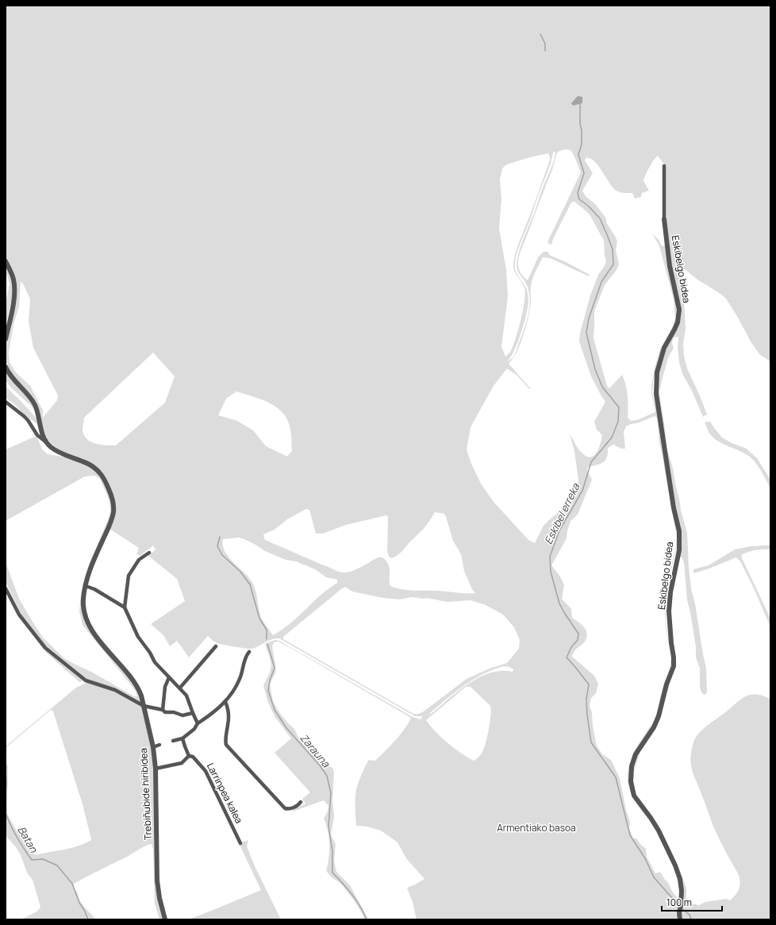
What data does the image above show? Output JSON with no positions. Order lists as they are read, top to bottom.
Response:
{
  "streets": {
    "street": ["Eskibelgo bidea", "Larrinpea kalea", "Trebiñubide hiribidea"]
  },
  "water": ["Eskibel erreka", "Zarauna", "Batan"],
  "parks": ["Armentiako basoa"],
  "scale_bar": "100 m"
}
